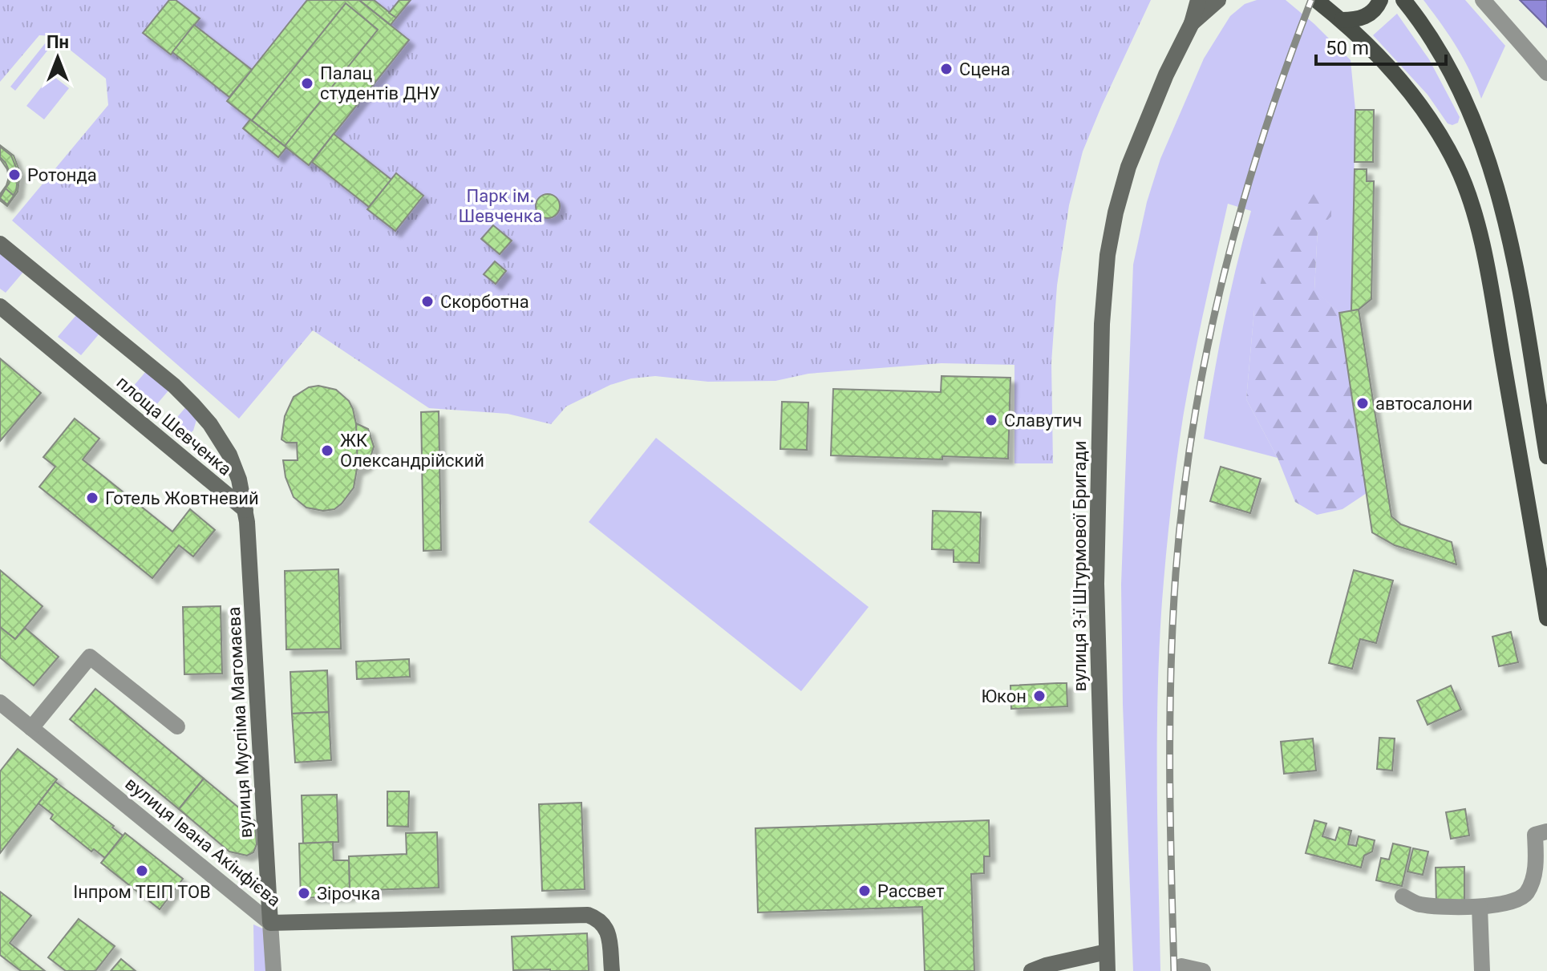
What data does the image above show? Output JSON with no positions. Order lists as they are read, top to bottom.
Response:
{
  "streets": {
    "street": [
      "площа Шевченка",
      "вулиця 3-ї Штурмової Бригади",
      "вулиця Мусліма Магомаєва",
      "вулиця Івана Акінфієва"
    ]
  },
  "crossings": [
    ["площа Шевченка", "вулиця Мусліма Магомаєва"],
    ["вулиця Мусліма Магомаєва", "вулиця Івана Акінфієва"]
  ],
  "parks": ["Парк iм. Шевченка"],
  "places": [
    "Сцена",
    "Палац студентів ДНУ",
    "Ротонда",
    "Скорботна",
    "автосалони",
    "Славутич",
    "ЖК Олександрійский",
    "Готель Жовтневий",
    "Юкон",
    "Інпром ТЕІП ТОВ",
    "Рассвет",
    "Зірочка"
  ],
  "scale_bar": "50 m",
  "north": "top"
}
